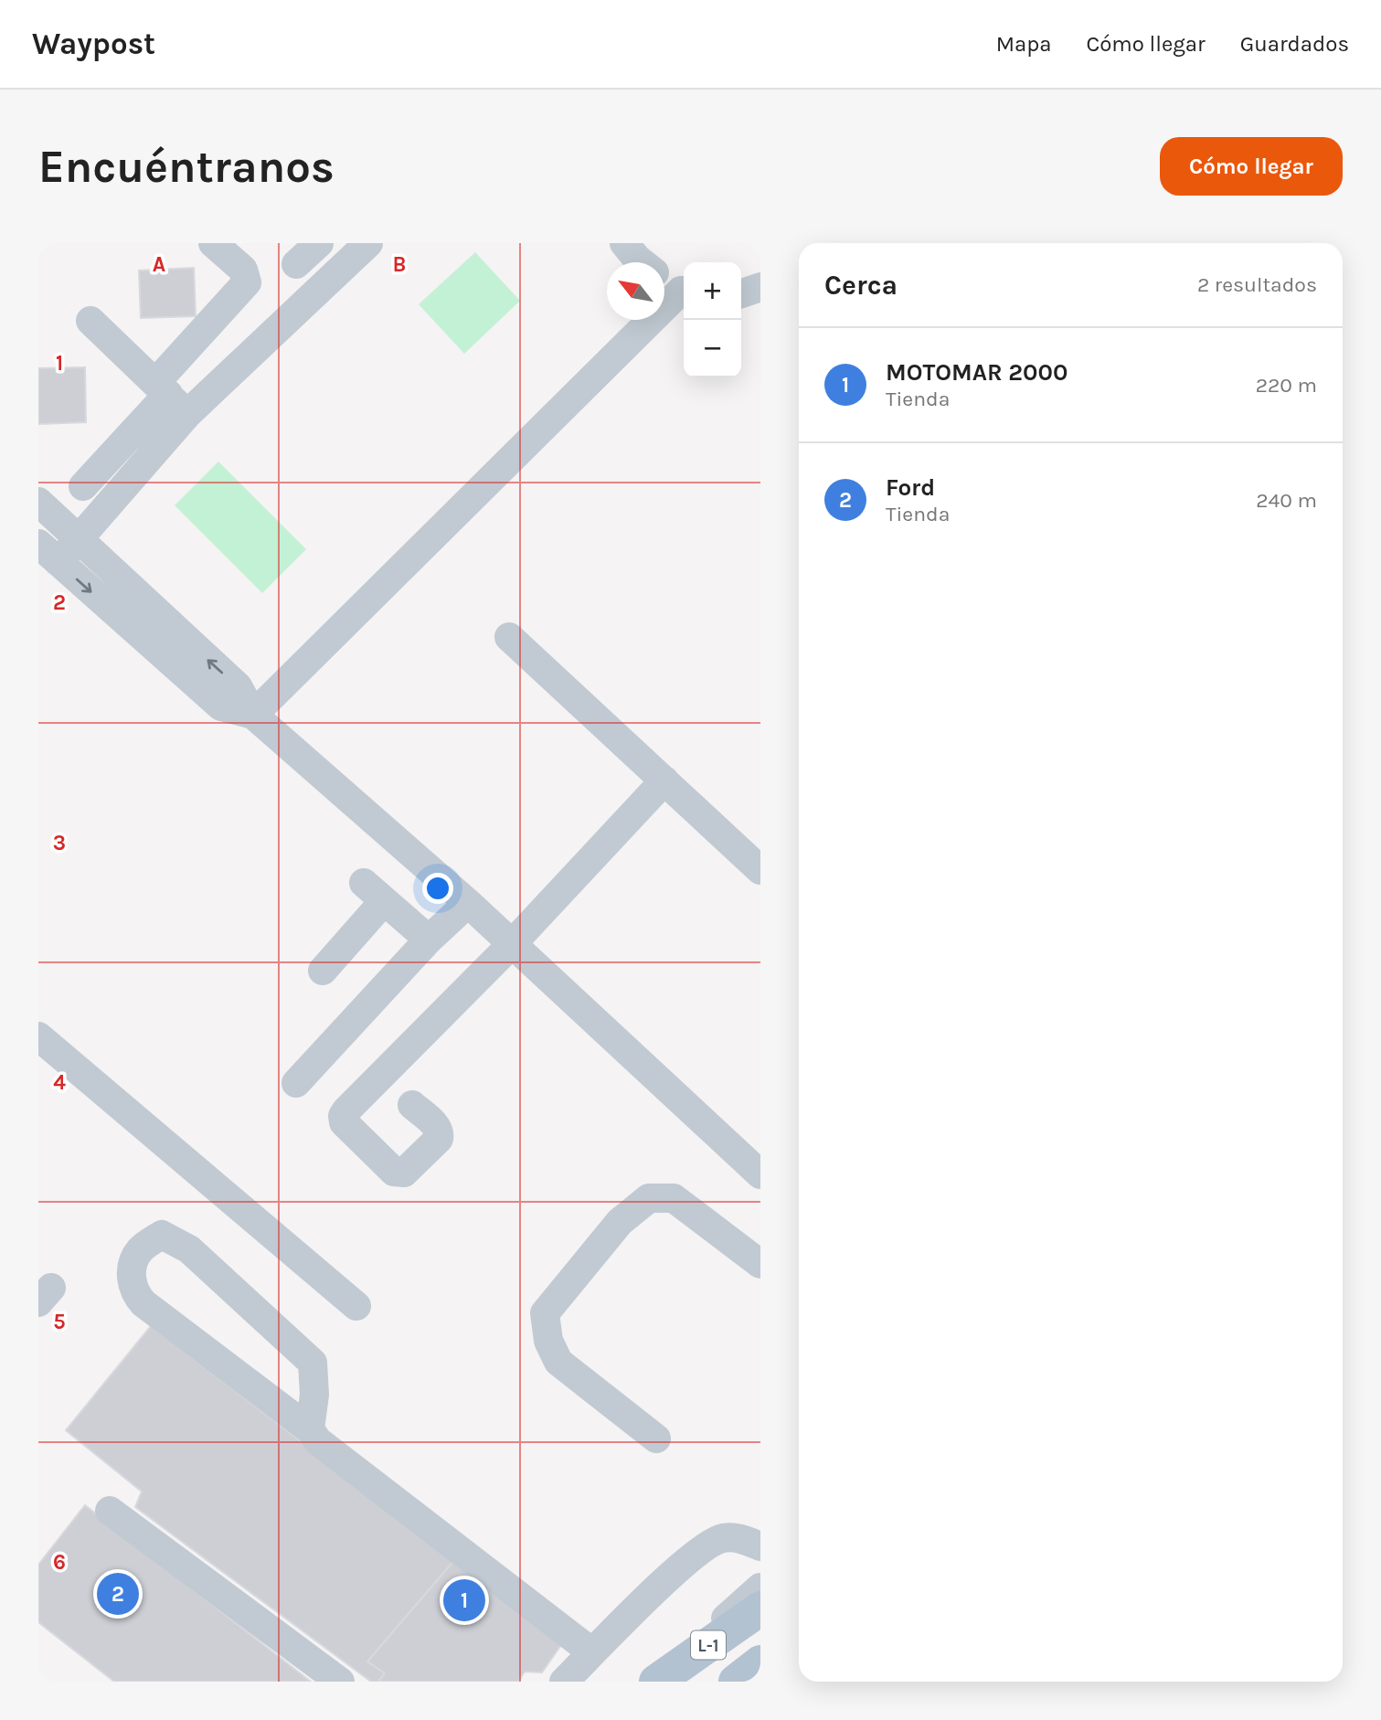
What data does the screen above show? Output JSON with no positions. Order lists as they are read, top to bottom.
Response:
{
  "streets": {
    "main road": ["L-1"]
  },
  "north": "top left",
  "page": {
    "header": "Waypost",
    "nav": ["Mapa", "Cómo llegar", "Guardados"],
    "buttons": "Cómo llegar",
    "title": "Encuéntranos",
    "heading": ["Cerca", "2 resultados"],
    "map_buttons": ["+", "−"],
    "list": [
      {
        "mark": "1",
        "name": "MOTOMAR 2000",
        "note": "Tienda",
        "value": "220 m"
      },
      {
        "mark": "2",
        "name": "Ford",
        "note": "Tienda",
        "value": "240 m"
      }
    ],
    "pins": ["2", "1"]
  },
  "grid": {
    "columns": ["A", "B"],
    "rows": [
      "1",
      "2",
      "3",
      "4",
      "5",
      "6"
    ]
  }
}
